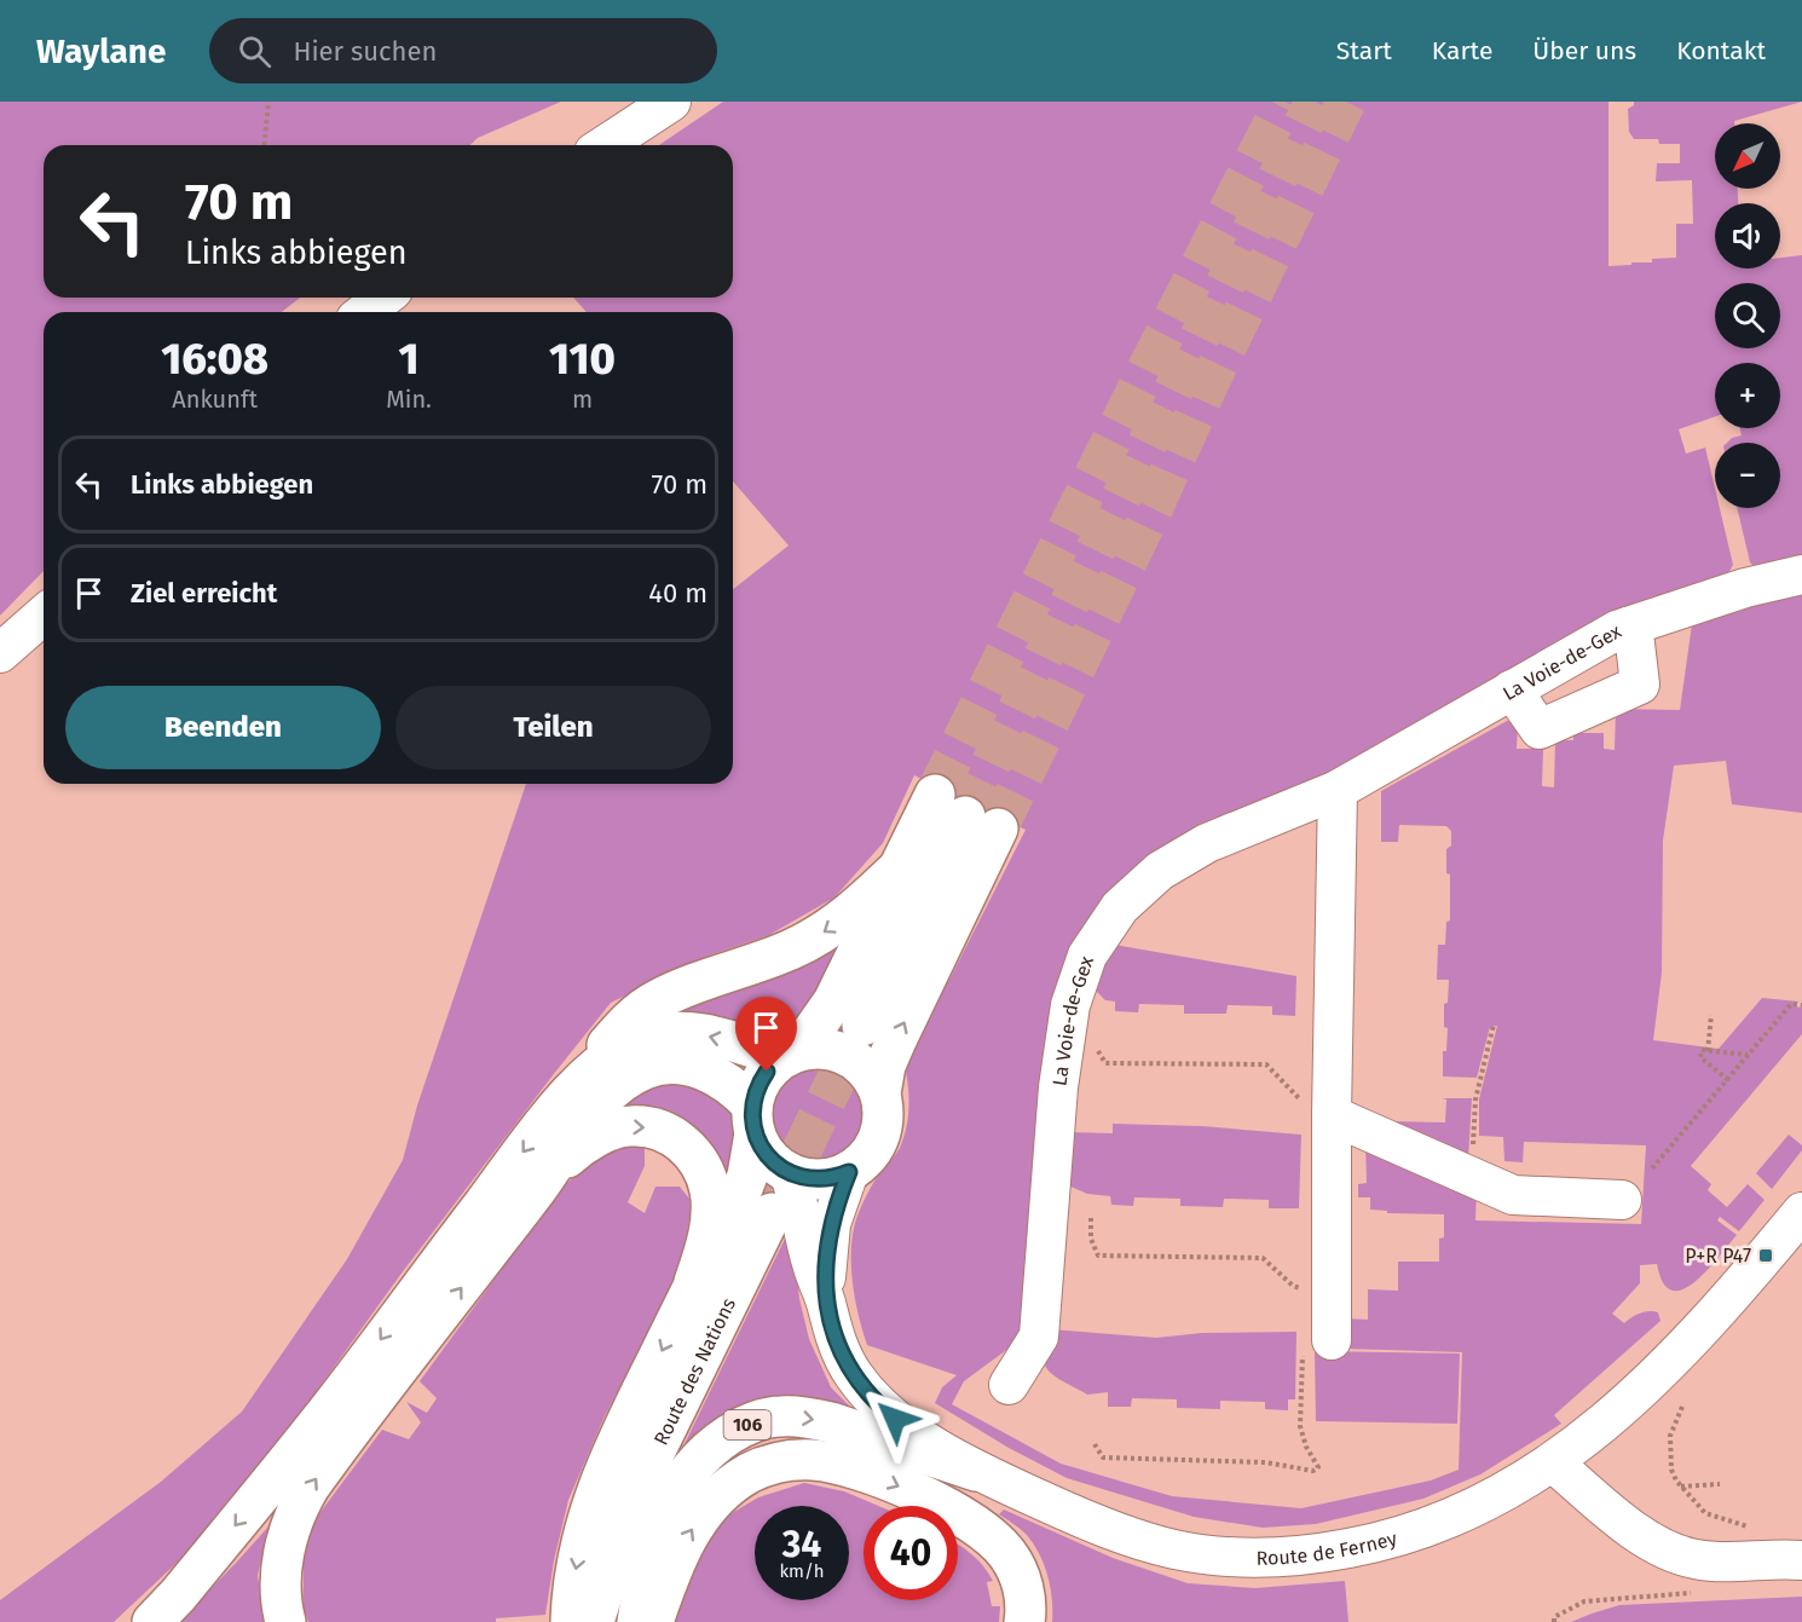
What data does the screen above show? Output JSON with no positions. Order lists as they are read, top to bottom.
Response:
{
  "streets": {
    "main road": ["Route des Nations", "106"],
    "street": ["La Voie-de-Gex", "Route de Ferney"]
  },
  "crossings": [
    ["106", "Route de Ferney"]
  ],
  "places": {
    "transit": ["P+R P47"]
  },
  "north": "bottom left",
  "page": {
    "header": "Waylane",
    "search": "Hier suchen",
    "nav": [
      "Start",
      "Karte",
      "Über uns",
      "Kontakt"
    ],
    "map_buttons": ["+", "−"],
    "turn": ["70 m", "Links abbiegen"],
    "eta": [
      "16:08",
      "Ankunft",
      "1",
      "Min.",
      "110",
      "m"
    ],
    "list": [
      {
        "name": "Links abbiegen",
        "value": "70 m"
      },
      {
        "name": "Ziel erreicht",
        "value": "40 m"
      }
    ],
    "buttons": ["Beenden", "Teilen"],
    "speed": "34 km/h",
    "limit": "40"
  }
}
